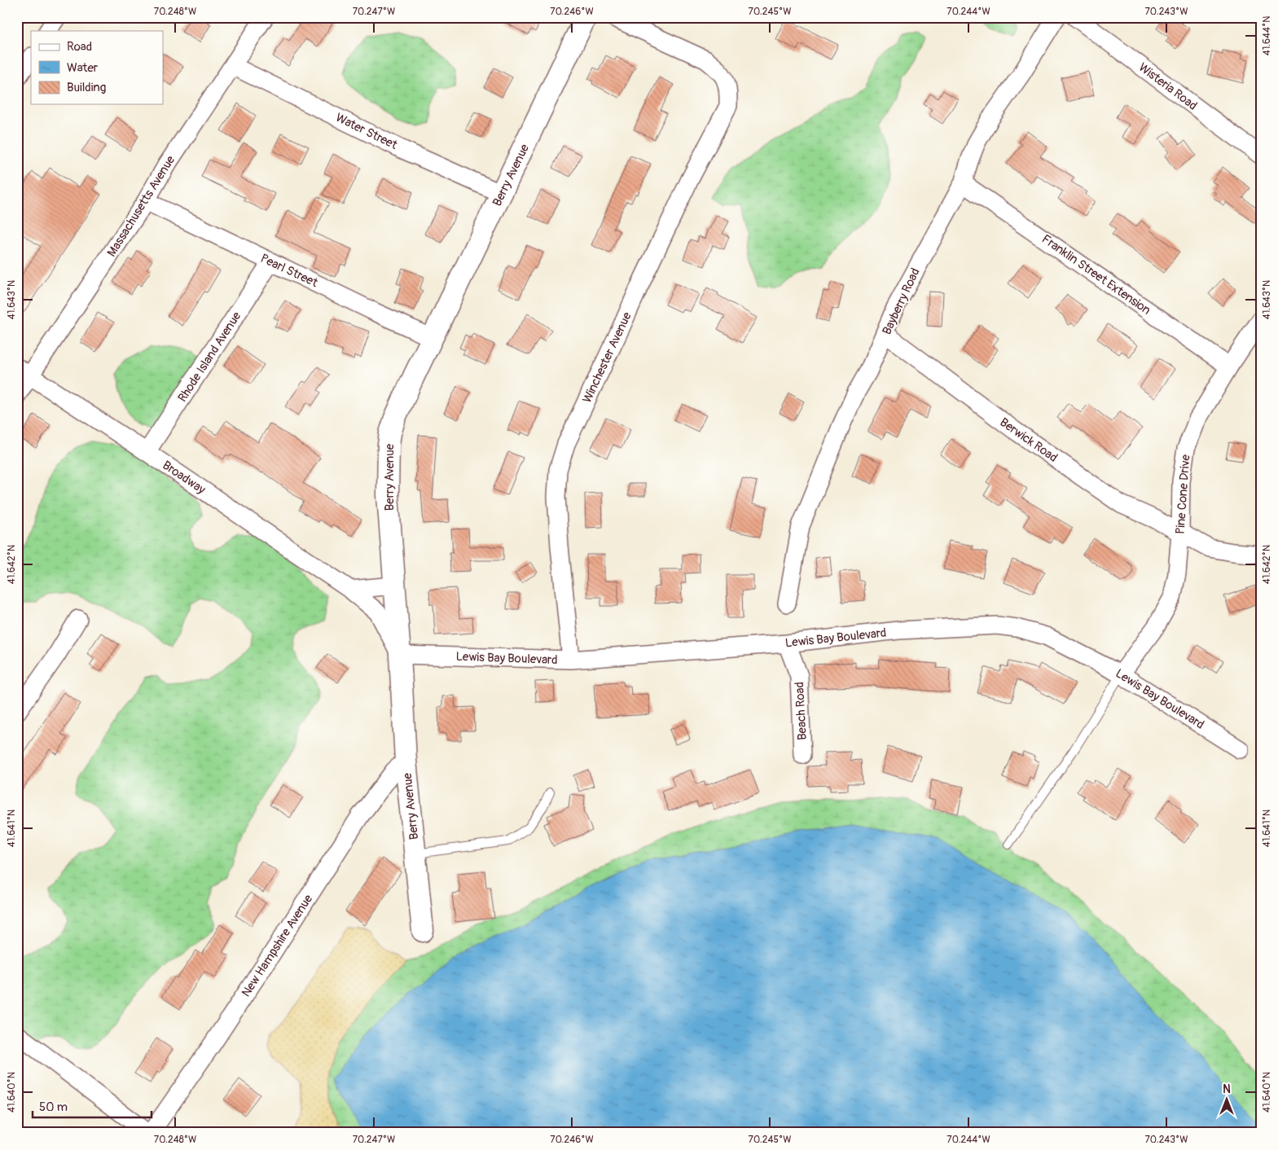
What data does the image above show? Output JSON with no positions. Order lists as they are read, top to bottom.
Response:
{
  "streets": {
    "street": [
      "Wisteria Road",
      "Water Street",
      "Berry Avenue",
      "Massachusetts Avenue",
      "Pearl Street",
      "Franklin Street Extension",
      "Bayberry Road",
      "Rhode Island Avenue",
      "Winchester Avenue",
      "Berwick Road",
      "Broadway",
      "Pine Cone Drive",
      "Lewis Bay Boulevard",
      "Beach Road",
      "New Hampshire Avenue"
    ]
  },
  "crossings": [
    ["Water Street", "Berry Avenue"],
    ["Water Street", "Massachusetts Avenue"],
    ["Berry Avenue", "Pearl Street"],
    ["Berry Avenue", "Broadway"],
    ["Berry Avenue", "Lewis Bay Boulevard"],
    ["Berry Avenue", "New Hampshire Avenue"],
    ["Massachusetts Avenue", "Pearl Street"],
    ["Massachusetts Avenue", "Broadway"],
    ["Pearl Street", "Rhode Island Avenue"],
    ["Franklin Street Extension", "Bayberry Road"],
    ["Franklin Street Extension", "Pine Cone Drive"],
    ["Bayberry Road", "Berwick Road"],
    ["Rhode Island Avenue", "Broadway"],
    ["Winchester Avenue", "Lewis Bay Boulevard"],
    ["Berwick Road", "Pine Cone Drive"],
    ["Broadway", "Lewis Bay Boulevard"],
    ["Pine Cone Drive", "Lewis Bay Boulevard"],
    ["Lewis Bay Boulevard", "Beach Road"]
  ],
  "legend": ["Road", "Water", "Building"],
  "scale_bar": "50 m",
  "north": "top",
  "coordinates": [
    "70.248°W",
    "70.247°W",
    "70.246°W",
    "70.245°W",
    "70.244°W",
    "70.243°W",
    "41.644°N",
    "41.643°N",
    "41.642°N",
    "41.641°N",
    "41.640°N"
  ]
}
